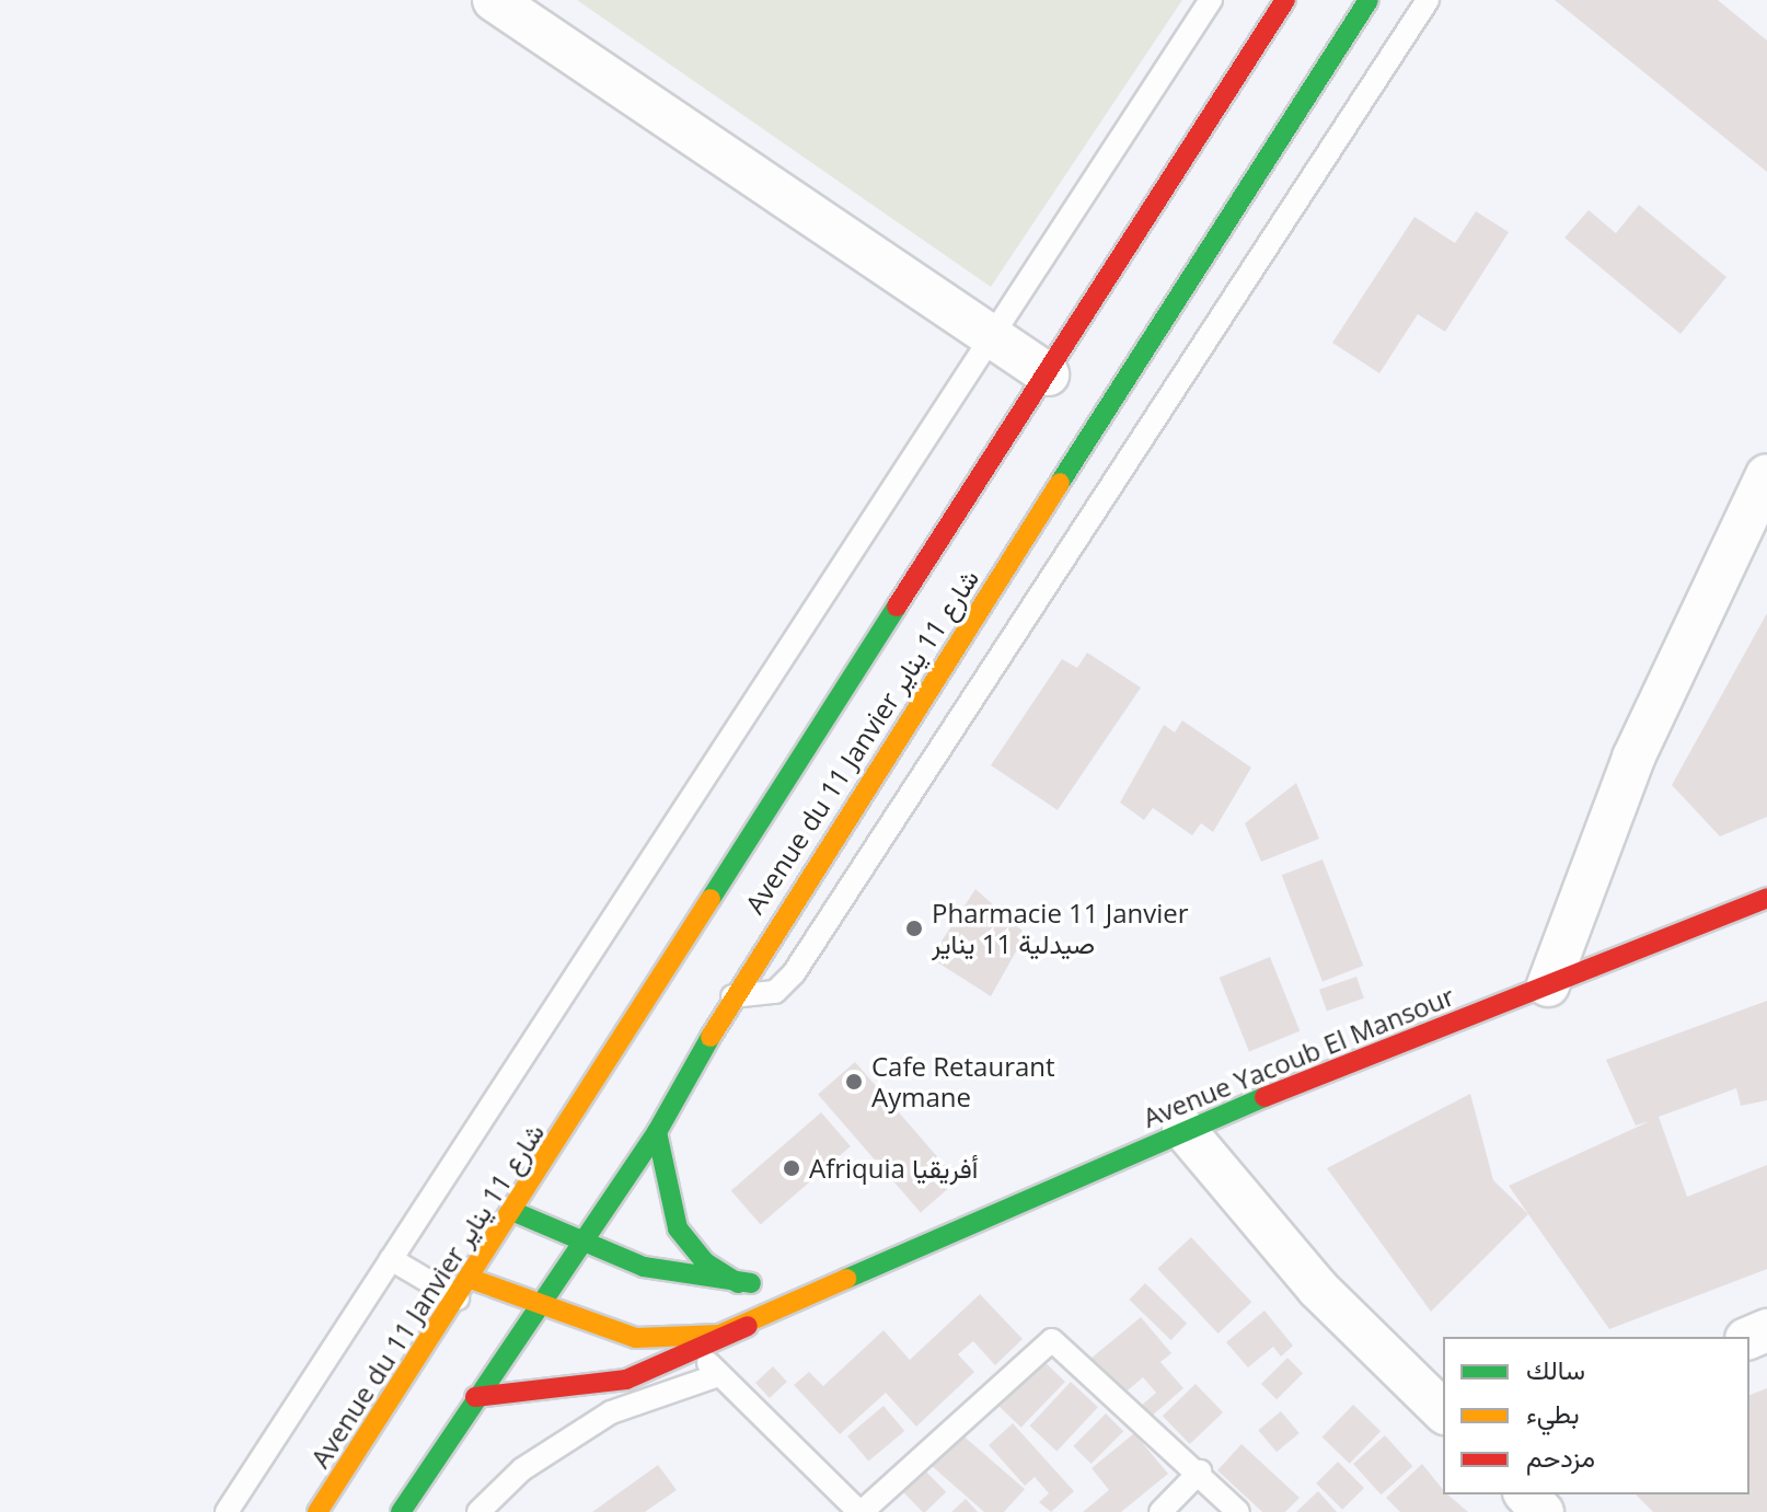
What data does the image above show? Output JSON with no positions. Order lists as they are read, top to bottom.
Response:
{
  "streets": {
    "main road": ["Avenue du 11 Janvier شارع 11 يناير", "Avenue Yacoub El Mansour"]
  },
  "crossings": [
    ["Avenue du 11 Janvier شارع 11 يناير", "Avenue Yacoub El Mansour"]
  ],
  "places": ["Pharmacie 11 Janvier صيدلية 11 يناير", "Cafe Retaurant Aymane", "Afriquia أفريقيا"],
  "legend": ["سالك", "بطيء", "مزدحم"]
}
